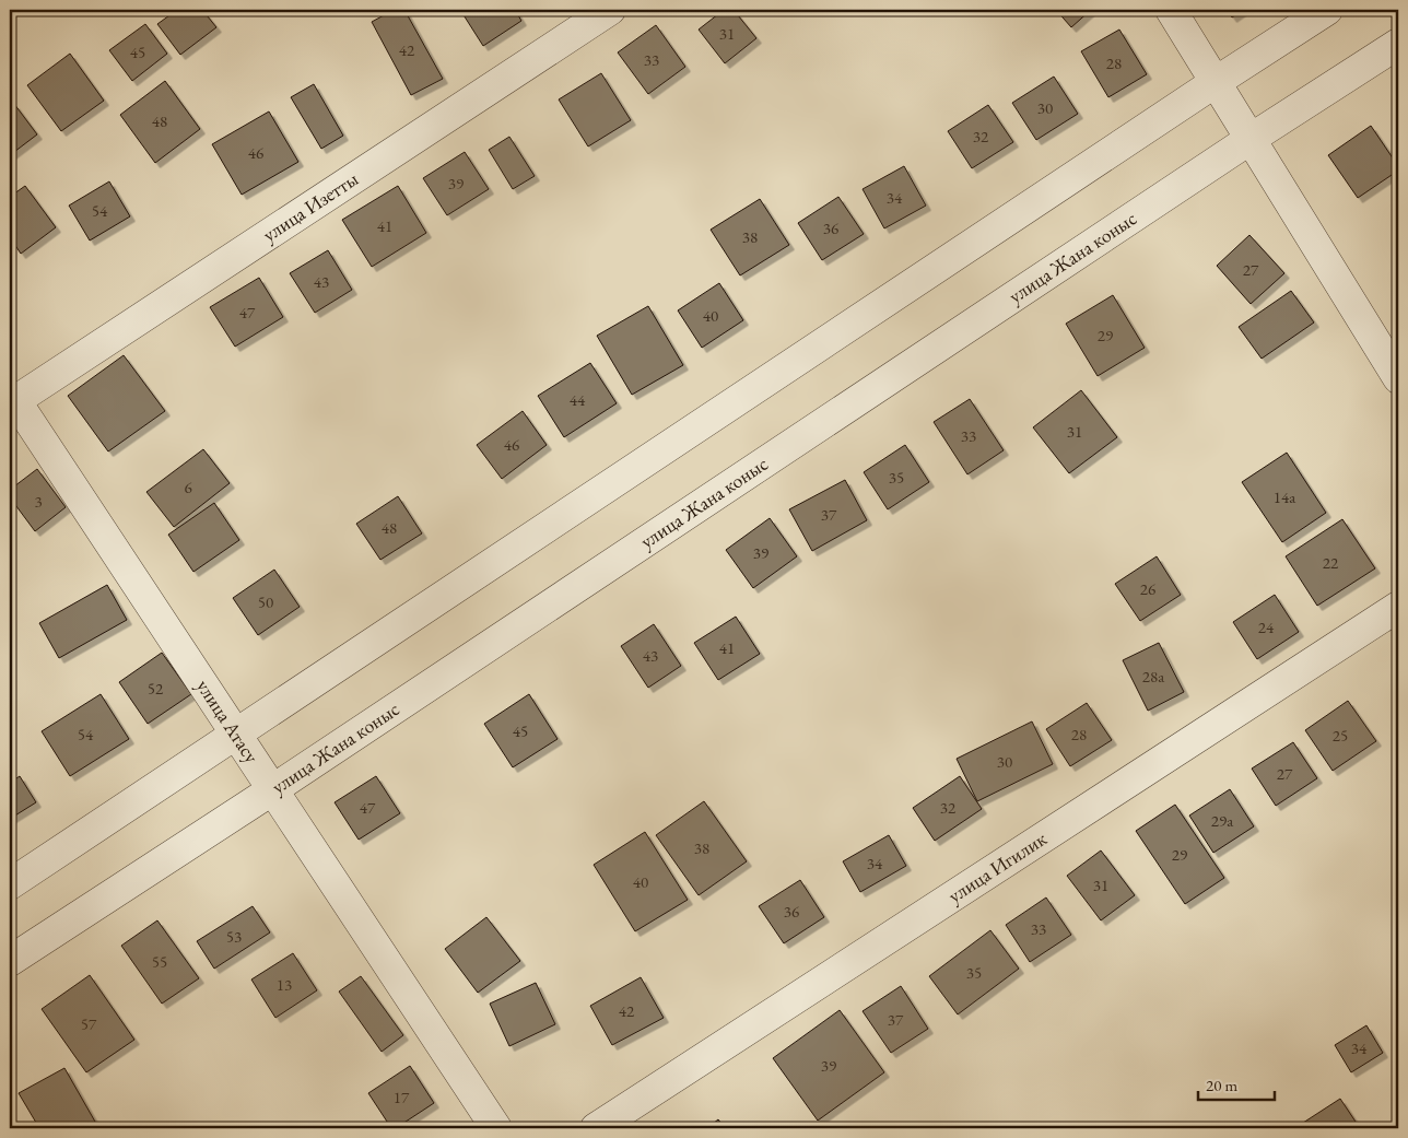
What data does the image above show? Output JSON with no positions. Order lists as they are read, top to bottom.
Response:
{
  "streets": {
    "street": [
      "улица Изетты",
      "улица Жана коныс",
      "улица Атасу",
      "улица Игилик"
    ]
  },
  "crossings": [
    ["улица Изетты", "улица Атасу"],
    ["улица Жана коныс", "улица Атасу"]
  ],
  "house_numbers": [
    "31",
    "42",
    "45",
    "33",
    "28",
    "30",
    "48",
    "32",
    "46",
    "39",
    "34",
    "54",
    "41",
    "36",
    "38",
    "27",
    "43",
    "47",
    "40",
    "29",
    "44",
    "31",
    "33",
    "46",
    "35",
    "6",
    "14а",
    "3",
    "37",
    "48",
    "39",
    "22",
    "26",
    "50",
    "24",
    "41",
    "43",
    "28а",
    "52",
    "45",
    "54",
    "28",
    "25",
    "30",
    "27",
    "47",
    "32",
    "29а",
    "38",
    "29",
    "34",
    "40",
    "31",
    "36",
    "33",
    "53",
    "55",
    "35",
    "13",
    "42",
    "37",
    "57",
    "34",
    "39",
    "17"
  ],
  "scale_bar": "20 m"
}
